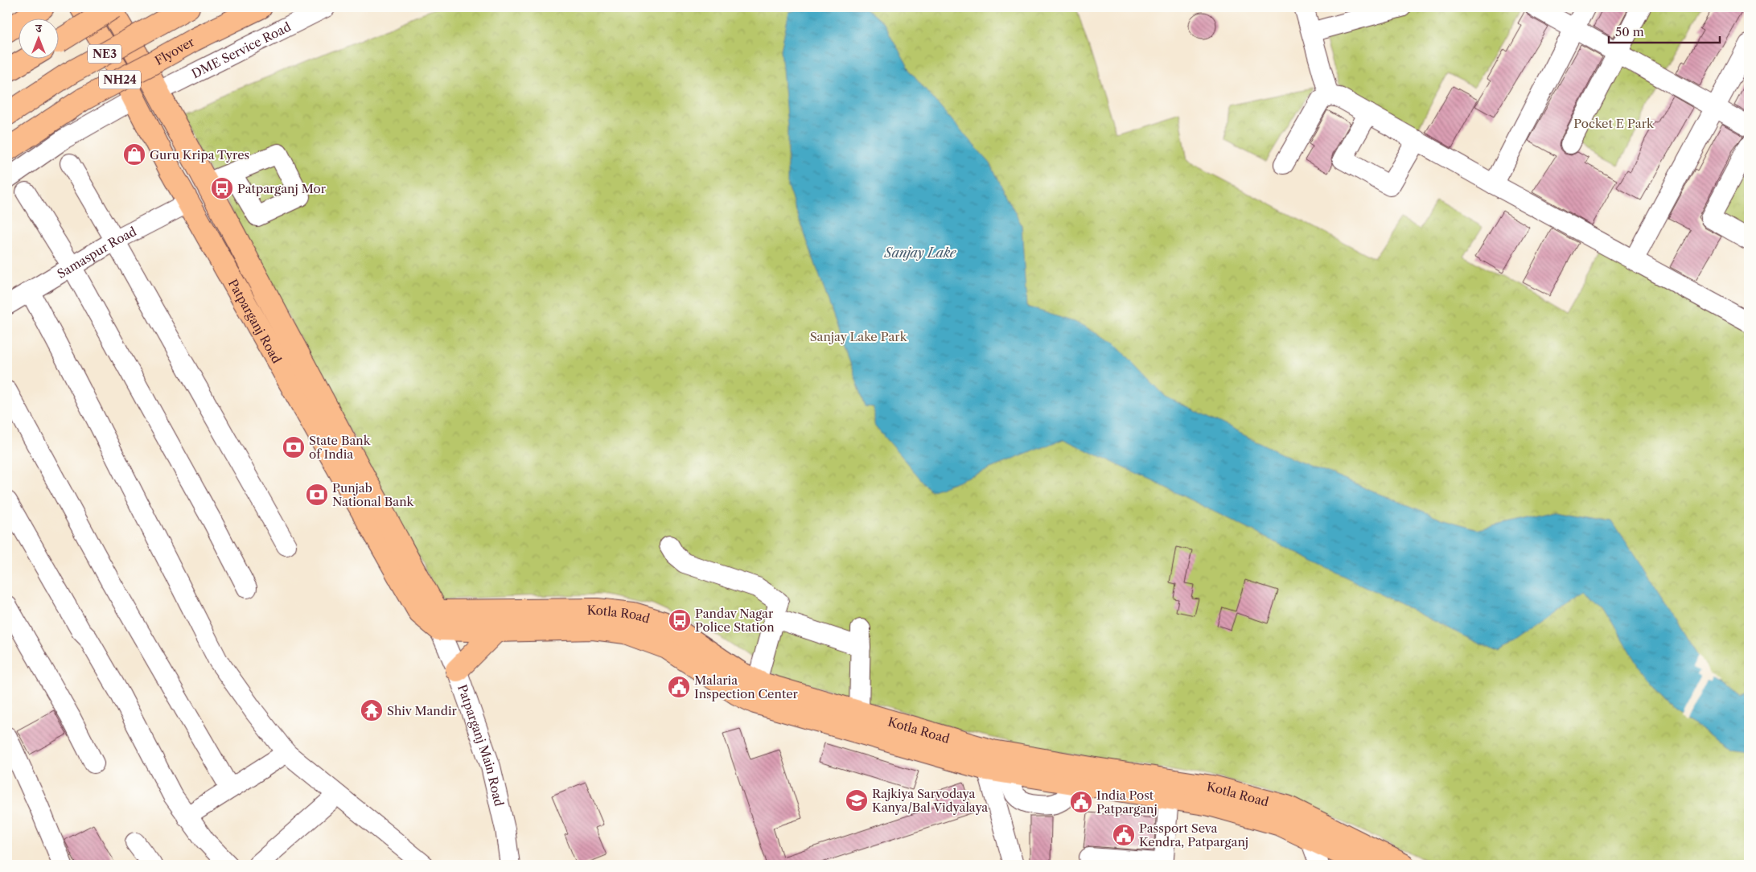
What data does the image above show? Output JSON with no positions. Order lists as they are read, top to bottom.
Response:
{
  "streets": {
    "main road": [
      "Flyover",
      "NE3",
      "NH24",
      "Patparganj Road",
      "Kotla Road"
    ],
    "street": ["DME Service Road", "Samaspur Road", "Patparganj Main Road"]
  },
  "crossings": [
    ["DME Service Road", "Patparganj Road"],
    ["Samaspur Road", "Patparganj Road"],
    ["Patparganj Road", "Kotla Road"],
    ["Patparganj Road", "Patparganj Main Road"],
    ["Kotla Road", "Patparganj Main Road"]
  ],
  "water": ["Sanjay Lake"],
  "parks": ["Pocket E Park", "Sanjay Lake Park"],
  "places": {
    "shop": ["Guru Kripa Tyres"],
    "bus stop": ["Patparganj Mor", "Pandav Nagar Police Station"],
    "bank": ["State Bank of India", "Punjab National Bank"],
    "public building": ["Malaria Inspection Center", "India Post Patparganj", "Passport Seva Kendra, Patparganj"],
    "temple": ["Shiv Mandir"],
    "school or university": ["Rajkiya Sarvodaya Kanya/Bal Vidyalaya"]
  },
  "scale_bar": "50 m",
  "north": "top"
}
